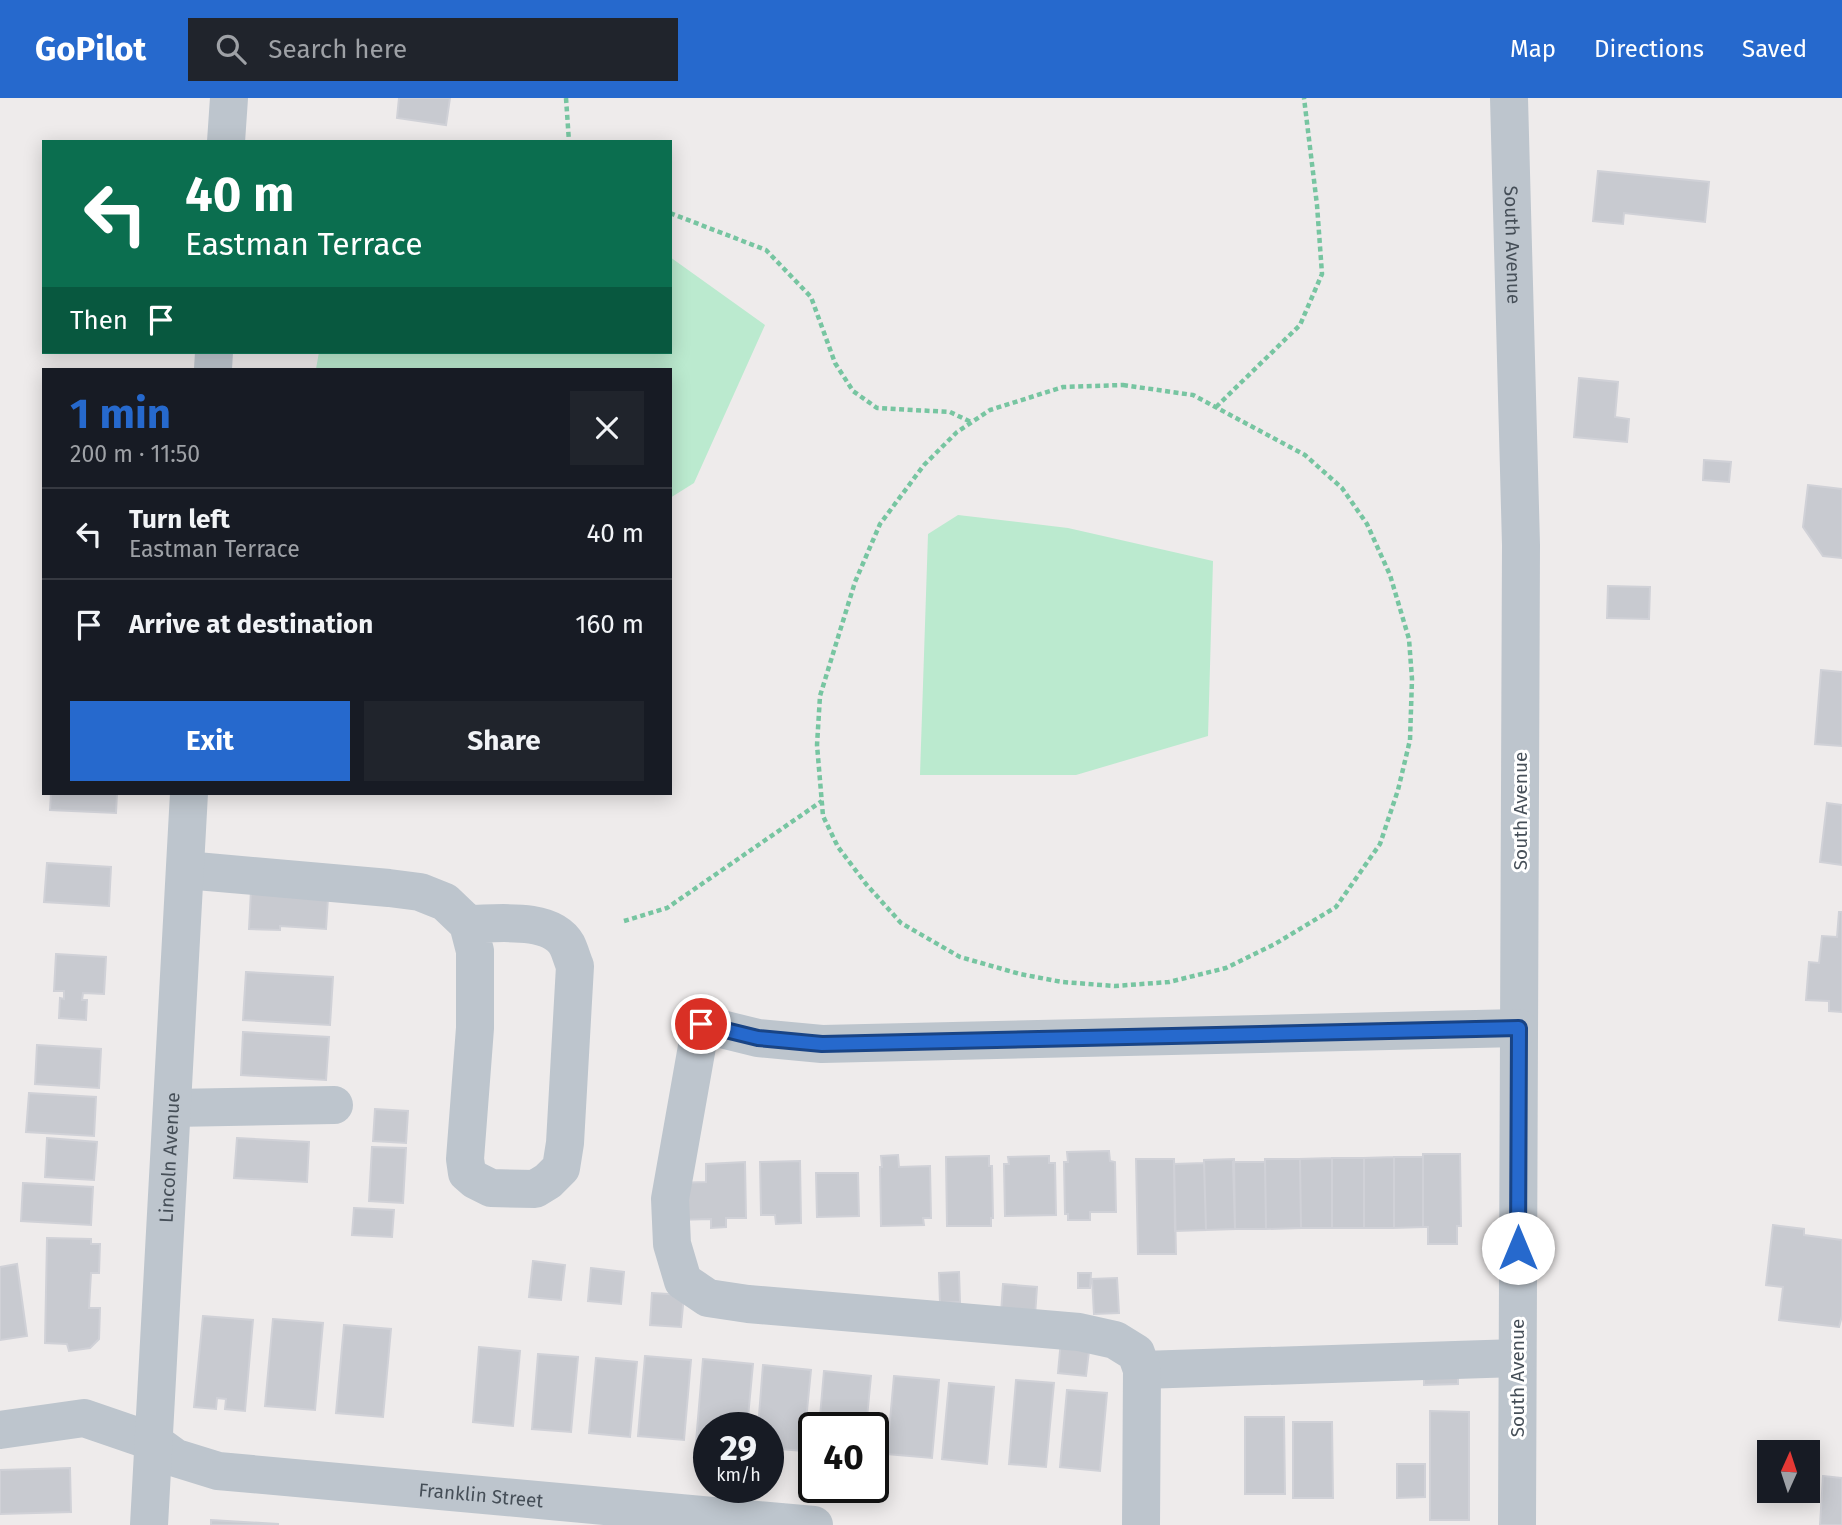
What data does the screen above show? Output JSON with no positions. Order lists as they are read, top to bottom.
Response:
{
  "streets": {
    "street": ["South Avenue", "Lincoln Avenue", "Franklin Street"]
  },
  "crossings": [
    ["Lincoln Avenue", "Franklin Street"]
  ],
  "north": "top",
  "page": {
    "header": "GoPilot",
    "search": "Search here",
    "nav": ["Map", "Directions", "Saved"],
    "turn": ["40 m", "Eastman Terrace"],
    "then": "Then",
    "heading": ["1 min", "200 m · 11:50"],
    "list": [
      {
        "name": "Turn left",
        "note": "Eastman Terrace",
        "value": "40 m"
      },
      {
        "name": "Arrive at destination",
        "value": "160 m"
      }
    ],
    "buttons": ["Exit", "Share"],
    "speed": "29 km/h",
    "limit": "40"
  }
}
